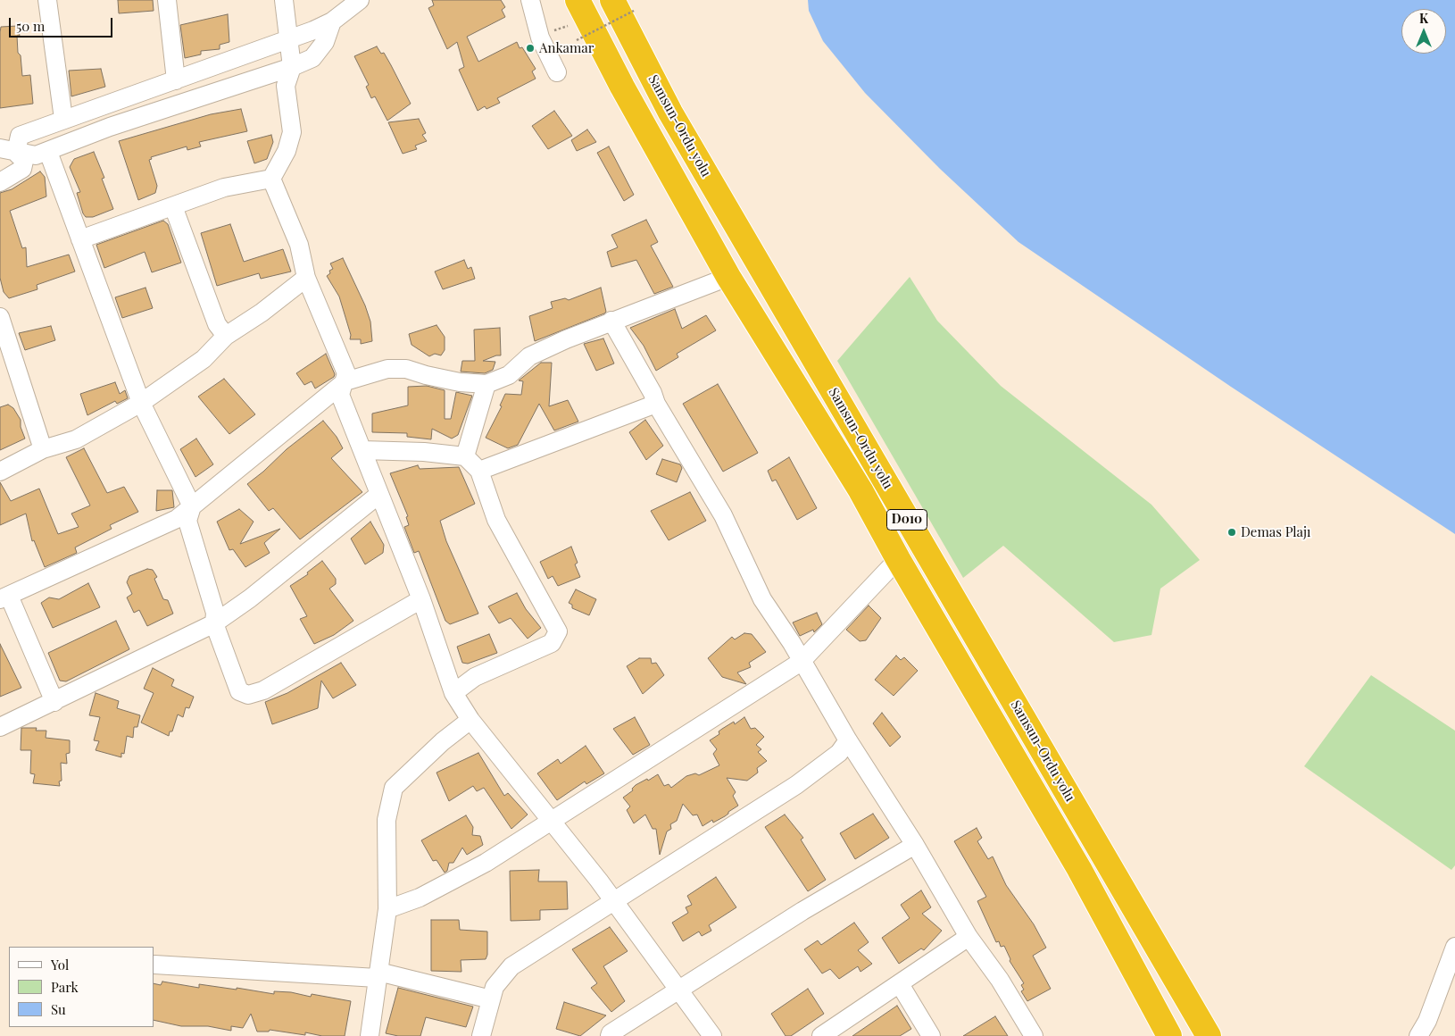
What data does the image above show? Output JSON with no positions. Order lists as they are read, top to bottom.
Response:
{
  "streets": {
    "highway": ["Samsun-Ordu yolu", "D010"]
  },
  "places": ["Ankamar", "Demas Plajı"],
  "legend": ["Yol", "Park", "Su"],
  "scale_bar": "50 m",
  "north": "top"
}
